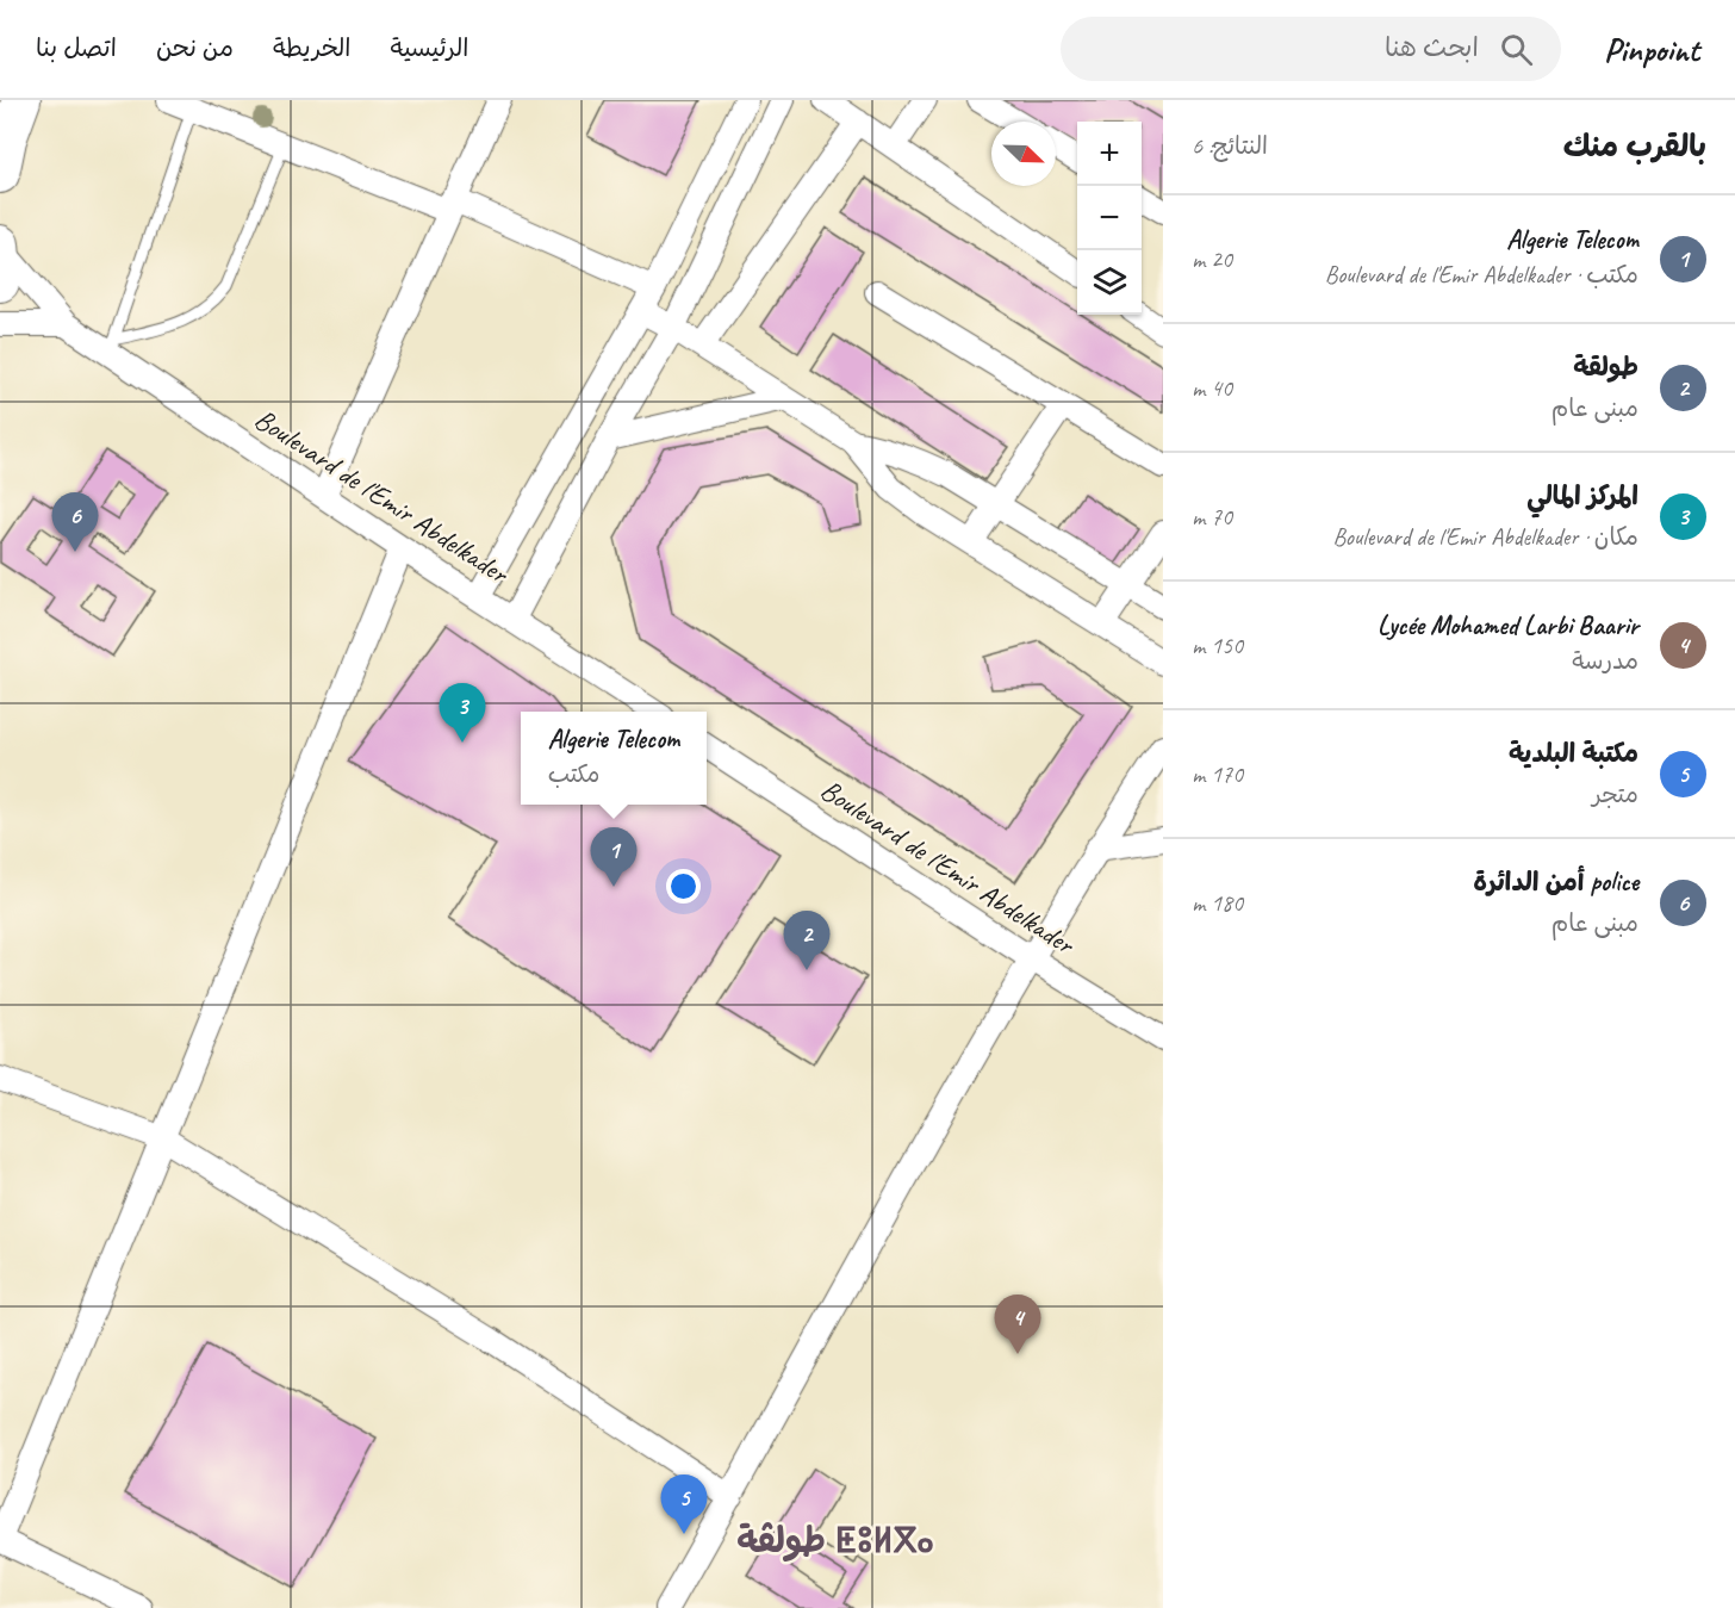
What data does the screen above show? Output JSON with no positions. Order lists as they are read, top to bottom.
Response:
{
  "streets": {
    "street": ["Boulevard de l'Emir Abdelkader"]
  },
  "districts": ["طولڤة ⵟⵓⵍⴳⴰ"],
  "north": "bottom right",
  "page": {
    "header": "Pinpoint",
    "search": "ابحث هنا",
    "nav": [
      "الرئيسية",
      "الخريطة",
      "من نحن",
      "اتصل بنا"
    ],
    "heading": ["بالقرب منك", "النتائج: 6"],
    "map_buttons": ["+", "−"],
    "list": [
      {
        "mark": "1",
        "name": "Algerie Telecom",
        "note": "مكتب · Boulevard de l'Emir Abdelkader",
        "value": "20 m"
      },
      {
        "mark": "2",
        "name": "طولقة",
        "note": "مبنى عام",
        "value": "40 m"
      },
      {
        "mark": "3",
        "name": "المركز المالي",
        "note": "مكان · Boulevard de l'Emir Abdelkader",
        "value": "70 m"
      },
      {
        "mark": "4",
        "name": "Lycée Mohamed Larbi Baarir",
        "note": "مدرسة",
        "value": "150 m"
      },
      {
        "mark": "5",
        "name": "مكتبة البلدية",
        "note": "متجر",
        "value": "170 m"
      },
      {
        "mark": "6",
        "name": "police أمن الدائرة",
        "note": "مبنى عام",
        "value": "180 m"
      }
    ],
    "pins": [
      "6",
      "3",
      "1",
      "2",
      "4",
      "5"
    ],
    "popup": ["Algerie Telecom", "مكتب"]
  }
}
